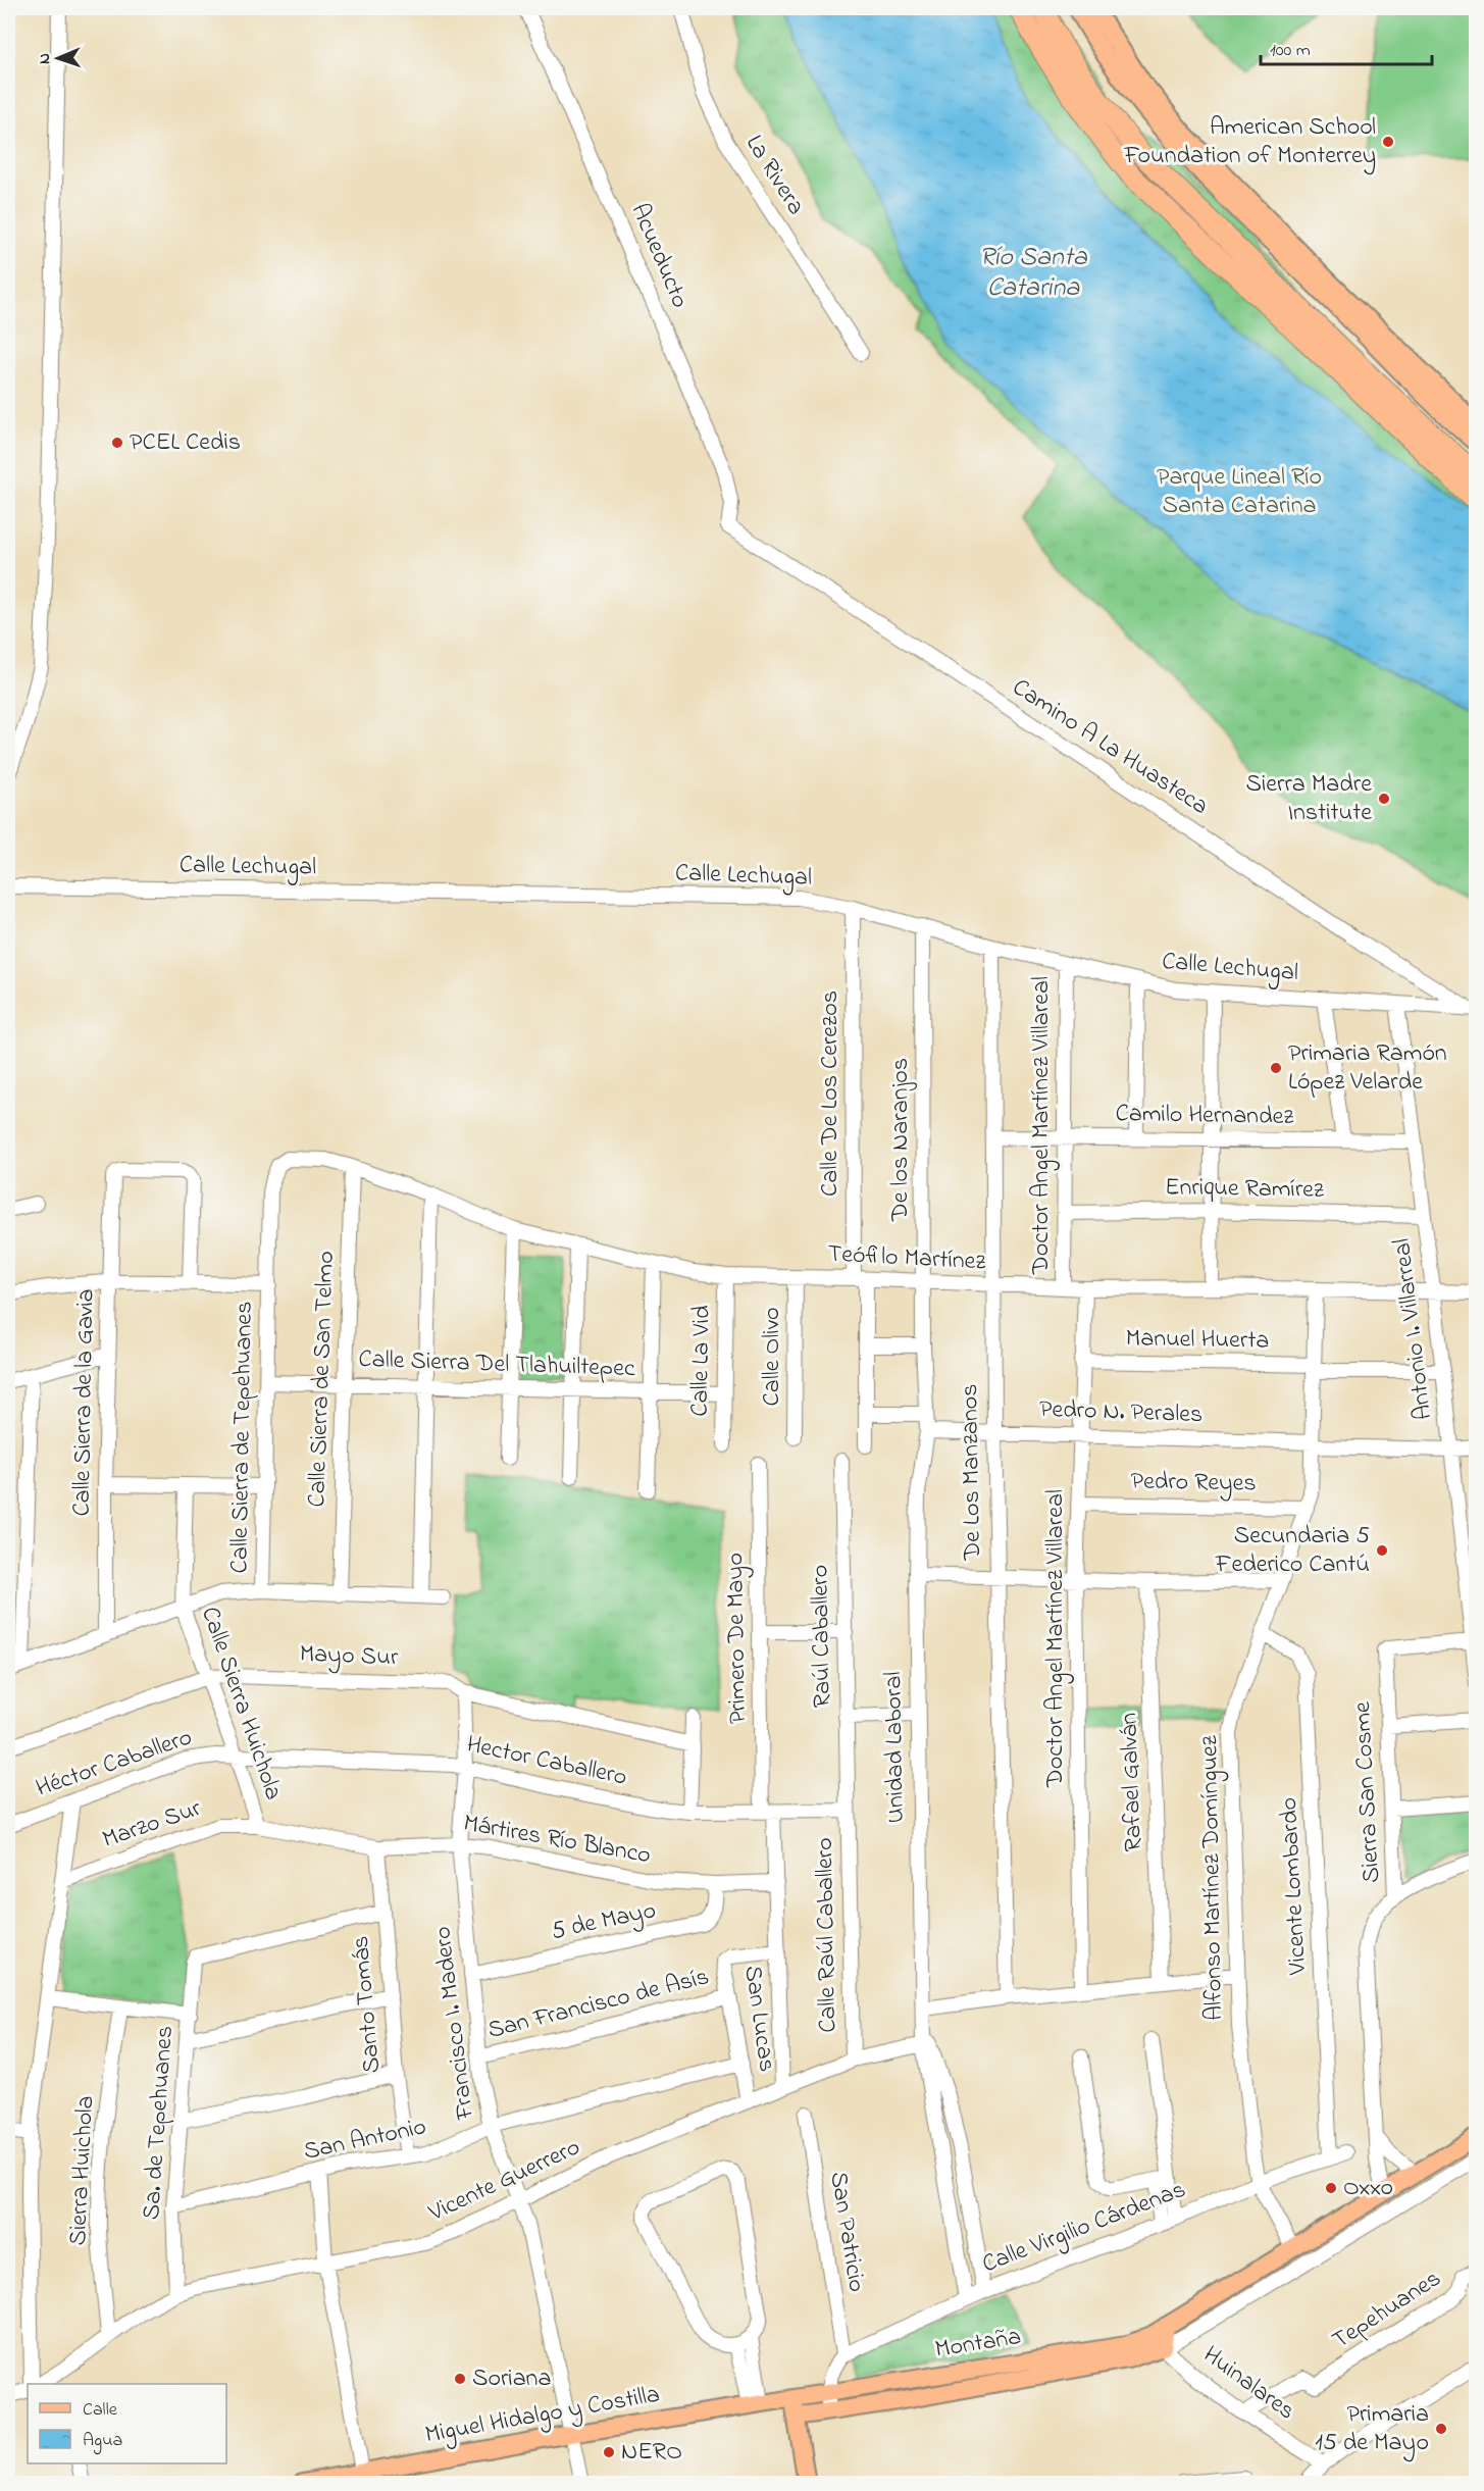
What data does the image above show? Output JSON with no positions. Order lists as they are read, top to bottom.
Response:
{
  "streets": {
    "main road": ["Montaña", "Miguel Hidalgo y Costilla"],
    "street": [
      "La Rivera",
      "Acueducto",
      "Camino A La Huasteca",
      "Calle Lechugal",
      "Calle De Los Cerezos",
      "Camilo Hernandez",
      "Doctor Angel Martínez Villareal",
      "De los Naranjos",
      "Enrique Ramírez",
      "Teófilo Martínez",
      "Antonio I. Villarreal",
      "Manuel Huerta",
      "Calle Olivo",
      "Calle La Vid",
      "Calle Sierra Del Tlahuiltepec",
      "Calle Sierra de San Telmo",
      "Calle Sierra de la Gavia",
      "Pedro N. Perales",
      "Calle Sierra de Tepehuanes",
      "De Los Manzanos",
      "Pedro Reyes",
      "Raúl Caballero",
      "Primero De Mayo",
      "Mayo Sur",
      "Calle Sierra Huichola",
      "Unidad Laboral",
      "Hector Caballero",
      "Héctor Caballero",
      "Rafael Galván",
      "Sierra San Cosme",
      "Marzo Sur",
      "Mártires Río Blanco",
      "Alfonso Martínez Domínguez",
      "Vicente Lombardo",
      "5 de Mayo",
      "Calle Raúl Caballero",
      "Santo Tomás",
      "San Francisco de Asís",
      "San Lucas",
      "Francisco I. Madero",
      "Sa. de Tepehuanes",
      "San Antonio",
      "Sierra Huichola",
      "Vicente Guerrero",
      "Calle Virgilio Cárdenas",
      "San Patricio",
      "Tepehuanes",
      "Huinalares"
    ]
  },
  "crossings": [
    ["Acueducto", "Camino A La Huasteca"],
    ["Camino A La Huasteca", "Calle Lechugal"],
    ["Calle Lechugal", "Calle De Los Cerezos"],
    ["Calle Lechugal", "Doctor Angel Martínez Villareal"],
    ["Calle Lechugal", "De los Naranjos"],
    ["Calle Lechugal", "Antonio I. Villarreal"],
    ["Calle Lechugal", "De Los Manzanos"],
    ["Calle De Los Cerezos", "Teófilo Martínez"],
    ["Camilo Hernandez", "Doctor Angel Martínez Villareal"],
    ["Camilo Hernandez", "Antonio I. Villarreal"],
    ["Camilo Hernandez", "De Los Manzanos"],
    ["Doctor Angel Martínez Villareal", "Enrique Ramírez"],
    ["Doctor Angel Martínez Villareal", "Teófilo Martínez"],
    ["Doctor Angel Martínez Villareal", "Manuel Huerta"],
    ["Doctor Angel Martínez Villareal", "Pedro N. Perales"],
    ["Doctor Angel Martínez Villareal", "Pedro Reyes"],
    ["De los Naranjos", "Teófilo Martínez"],
    ["De los Naranjos", "Pedro N. Perales"],
    ["De los Naranjos", "Unidad Laboral"],
    ["Enrique Ramírez", "Antonio I. Villarreal"],
    ["Teófilo Martínez", "Antonio I. Villarreal"],
    ["Teófilo Martínez", "Calle Olivo"],
    ["Teófilo Martínez", "Calle La Vid"],
    ["Teófilo Martínez", "Calle Sierra de San Telmo"],
    ["Teófilo Martínez", "Calle Sierra de Tepehuanes"],
    ["Teófilo Martínez", "De Los Manzanos"],
    ["Teófilo Martínez", "Alfonso Martínez Domínguez"],
    ["Antonio I. Villarreal", "Manuel Huerta"],
    ["Antonio I. Villarreal", "Pedro N. Perales"],
    ["Antonio I. Villarreal", "Sierra San Cosme"],
    ["Manuel Huerta", "Alfonso Martínez Domínguez"],
    ["Calle La Vid", "Calle Sierra Del Tlahuiltepec"],
    ["Calle Sierra Del Tlahuiltepec", "Calle Sierra de San Telmo"],
    ["Calle Sierra Del Tlahuiltepec", "Calle Sierra de Tepehuanes"],
    ["Calle Sierra de San Telmo", "Calle Sierra de Tepehuanes"],
    ["Pedro N. Perales", "De Los Manzanos"],
    ["Pedro N. Perales", "Alfonso Martínez Domínguez"],
    ["Pedro Reyes", "Alfonso Martínez Domínguez"],
    ["Raúl Caballero", "Hector Caballero"],
    ["Raúl Caballero", "Calle Raúl Caballero"],
    ["Primero De Mayo", "Hector Caballero"],
    ["Primero De Mayo", "Mártires Río Blanco"],
    ["Primero De Mayo", "San Lucas"],
    ["Primero De Mayo", "Vicente Guerrero"],
    ["Mayo Sur", "Calle Sierra Huichola"],
    ["Mayo Sur", "Francisco I. Madero"],
    ["Calle Sierra Huichola", "Hector Caballero"],
    ["Calle Sierra Huichola", "Héctor Caballero"],
    ["Calle Sierra Huichola", "Marzo Sur"],
    ["Calle Sierra Huichola", "Mártires Río Blanco"],
    ["Unidad Laboral", "Vicente Guerrero"],
    ["Unidad Laboral", "Calle Virgilio Cárdenas"],
    ["Hector Caballero", "Héctor Caballero"],
    ["Hector Caballero", "Calle Raúl Caballero"],
    ["Hector Caballero", "Francisco I. Madero"],
    ["Sierra San Cosme", "Montaña"],
    ["Marzo Sur", "Mártires Río Blanco"],
    ["Mártires Río Blanco", "5 de Mayo"],
    ["Mártires Río Blanco", "Santo Tomás"],
    ["Mártires Río Blanco", "Francisco I. Madero"],
    ["Alfonso Martínez Domínguez", "Vicente Lombardo"],
    ["Alfonso Martínez Domínguez", "Calle Virgilio Cárdenas"],
    ["Alfonso Martínez Domínguez", "Montaña"],
    ["Vicente Lombardo", "Calle Virgilio Cárdenas"],
    ["5 de Mayo", "Francisco I. Madero"],
    ["Calle Raúl Caballero", "Vicente Guerrero"],
    ["Santo Tomás", "Sa. de Tepehuanes"],
    ["Santo Tomás", "San Antonio"],
    ["San Francisco de Asís", "San Lucas"],
    ["San Francisco de Asís", "Francisco I. Madero"],
    ["San Lucas", "San Antonio"],
    ["San Lucas", "Vicente Guerrero"],
    ["Francisco I. Madero", "San Antonio"],
    ["Francisco I. Madero", "Vicente Guerrero"],
    ["Francisco I. Madero", "Miguel Hidalgo y Costilla"],
    ["Sa. de Tepehuanes", "San Antonio"],
    ["Sa. de Tepehuanes", "Vicente Guerrero"],
    ["Sierra Huichola", "Vicente Guerrero"],
    ["Calle Virgilio Cárdenas", "San Patricio"],
    ["Tepehuanes", "Huinalares"],
    ["Montaña", "Huinalares"],
    ["Montaña", "Miguel Hidalgo y Costilla"]
  ],
  "water": ["Río Santa Catarina"],
  "parks": ["Parque Lineal Río Santa Catarina"],
  "places": [
    "American School Foundation of Monterrey",
    "PCEL Cedis",
    "Sierra Madre Institute",
    "Primaria Ramón López Velarde",
    "Secundaria 5 Federico Cantú",
    "Oxxo",
    "Soriana",
    "Primaria 15 de Mayo",
    "NERO"
  ],
  "legend": ["Calle", "Agua"],
  "scale_bar": "100 m",
  "north": "left"
}
